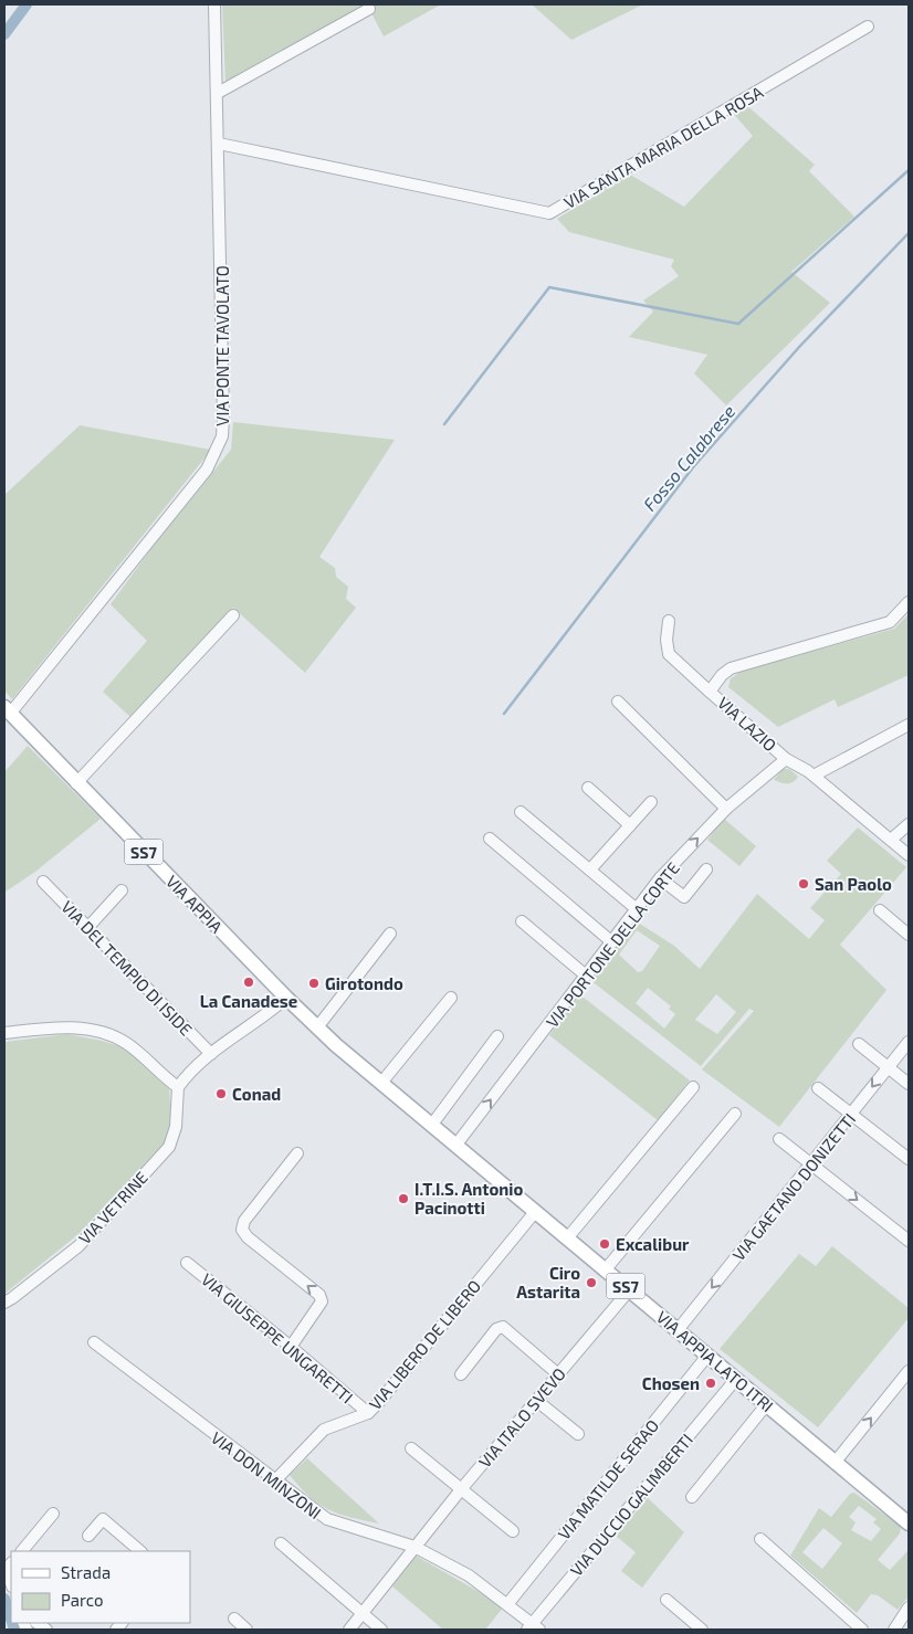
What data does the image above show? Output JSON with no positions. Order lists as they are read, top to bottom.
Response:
{
  "streets": {
    "main road": ["SS7", "VIA APPIA", "VIA APPIA LATO ITRI"],
    "street": [
      "VIA SANTA MARIA DELLA ROSA",
      "VIA PONTE TAVOLATO",
      "VIA LAZIO",
      "VIA PORTONE DELLA CORTE",
      "VIA DEL TEMPIO DI ISIDE",
      "VIA GAETANO DONIZETTI",
      "VIA VETRINE",
      "VIA GIUSEPPE UNGARETTI",
      "VIA LIBERO DE LIBERO",
      "VIA ITALO SVEVO",
      "VIA DON MINZONI",
      "VIA MATILDE SERAO",
      "VIA DUCCIO GALIMBERTI"
    ]
  },
  "crossings": [
    ["VIA SANTA MARIA DELLA ROSA", "VIA PONTE TAVOLATO"],
    ["VIA PONTE TAVOLATO", "VIA APPIA"],
    ["VIA LAZIO", "VIA PORTONE DELLA CORTE"],
    ["VIA APPIA", "VIA APPIA LATO ITRI"],
    ["VIA PORTONE DELLA CORTE", "VIA APPIA LATO ITRI"],
    ["VIA GAETANO DONIZETTI", "VIA APPIA LATO ITRI"],
    ["VIA GIUSEPPE UNGARETTI", "VIA LIBERO DE LIBERO"],
    ["VIA LIBERO DE LIBERO", "VIA APPIA LATO ITRI"],
    ["VIA LIBERO DE LIBERO", "VIA DON MINZONI"],
    ["VIA APPIA LATO ITRI", "VIA ITALO SVEVO"],
    ["VIA APPIA LATO ITRI", "VIA MATILDE SERAO"],
    ["VIA APPIA LATO ITRI", "VIA DUCCIO GALIMBERTI"],
    ["VIA ITALO SVEVO", "VIA DON MINZONI"],
    ["VIA DON MINZONI", "VIA MATILDE SERAO"],
    ["VIA DON MINZONI", "VIA DUCCIO GALIMBERTI"]
  ],
  "water": ["Fosso Calabrese"],
  "places": [
    "San Paolo",
    "La Canadese",
    "Girotondo",
    "Conad",
    "I.T.I.S. Antonio Pacinotti",
    "Excalibur",
    "Ciro Astarita",
    "Chosen"
  ],
  "legend": ["Strada", "Parco"]
}
